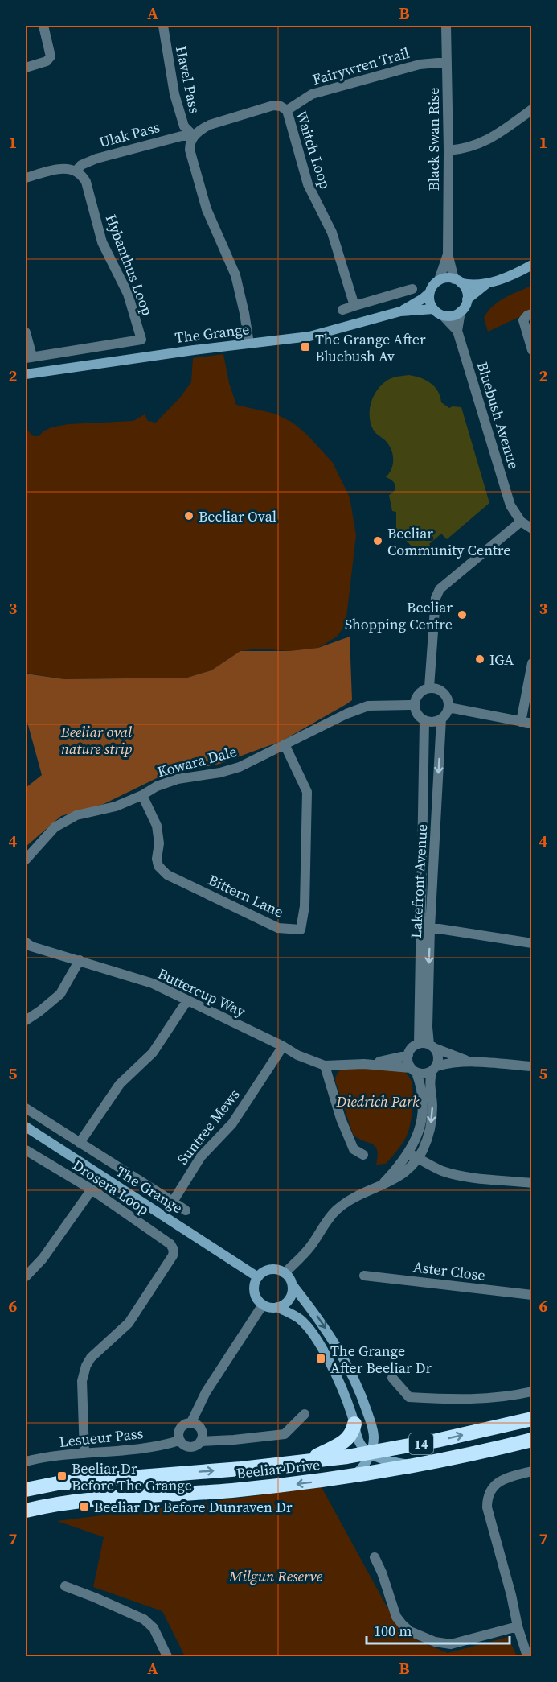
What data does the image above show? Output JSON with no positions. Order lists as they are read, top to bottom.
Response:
{
  "streets": {
    "highway": ["14", "Beeliar Drive"],
    "street": [
      "Fairywren Trail",
      "Havel Pass",
      "Ulak Pass",
      "Black Swan Rise",
      "Waitch Loop",
      "Hybanthus Loop",
      "The Grange",
      "Bluebush Avenue",
      "Kowara Dale",
      "Lakefront Avenue",
      "Bittern Lane",
      "Buttercup Way",
      "Suntree Mews",
      "Drosera Loop",
      "Aster Close",
      "Lesueur Pass"
    ]
  },
  "crossings": [
    ["Fairywren Trail", "Black Swan Rise"],
    ["Fairywren Trail", "Waitch Loop"],
    ["Havel Pass", "Ulak Pass"],
    ["Havel Pass", "Waitch Loop"],
    ["Ulak Pass", "Waitch Loop"],
    ["Ulak Pass", "Hybanthus Loop"],
    ["Black Swan Rise", "The Grange"],
    ["Black Swan Rise", "Bluebush Avenue"],
    ["The Grange", "Bluebush Avenue"],
    ["Kowara Dale", "Lakefront Avenue"],
    ["Kowara Dale", "Bittern Lane"],
    ["Lakefront Avenue", "Buttercup Way"],
    ["Buttercup Way", "Suntree Mews"],
    ["Drosera Loop", "Lesueur Pass"]
  ],
  "parks": ["Beeliar oval nature strip", "Diedrich Park", "Milgun Reserve"],
  "places": {
    "transit": [
      "The Grange After Bluebush Av",
      "The Grange After Beeliar Dr",
      "Beeliar Dr Before The Grange",
      "Beeliar Dr Before Dunraven Dr"
    ],
    "other": [
      "Beeliar Oval",
      "Beeliar Community Centre",
      "Beeliar Shopping Centre",
      "IGA"
    ]
  },
  "scale_bar": "100 m",
  "grid": {
    "columns": ["A", "B"],
    "rows": [
      "1",
      "2",
      "3",
      "4",
      "5",
      "6",
      "7"
    ]
  }
}
